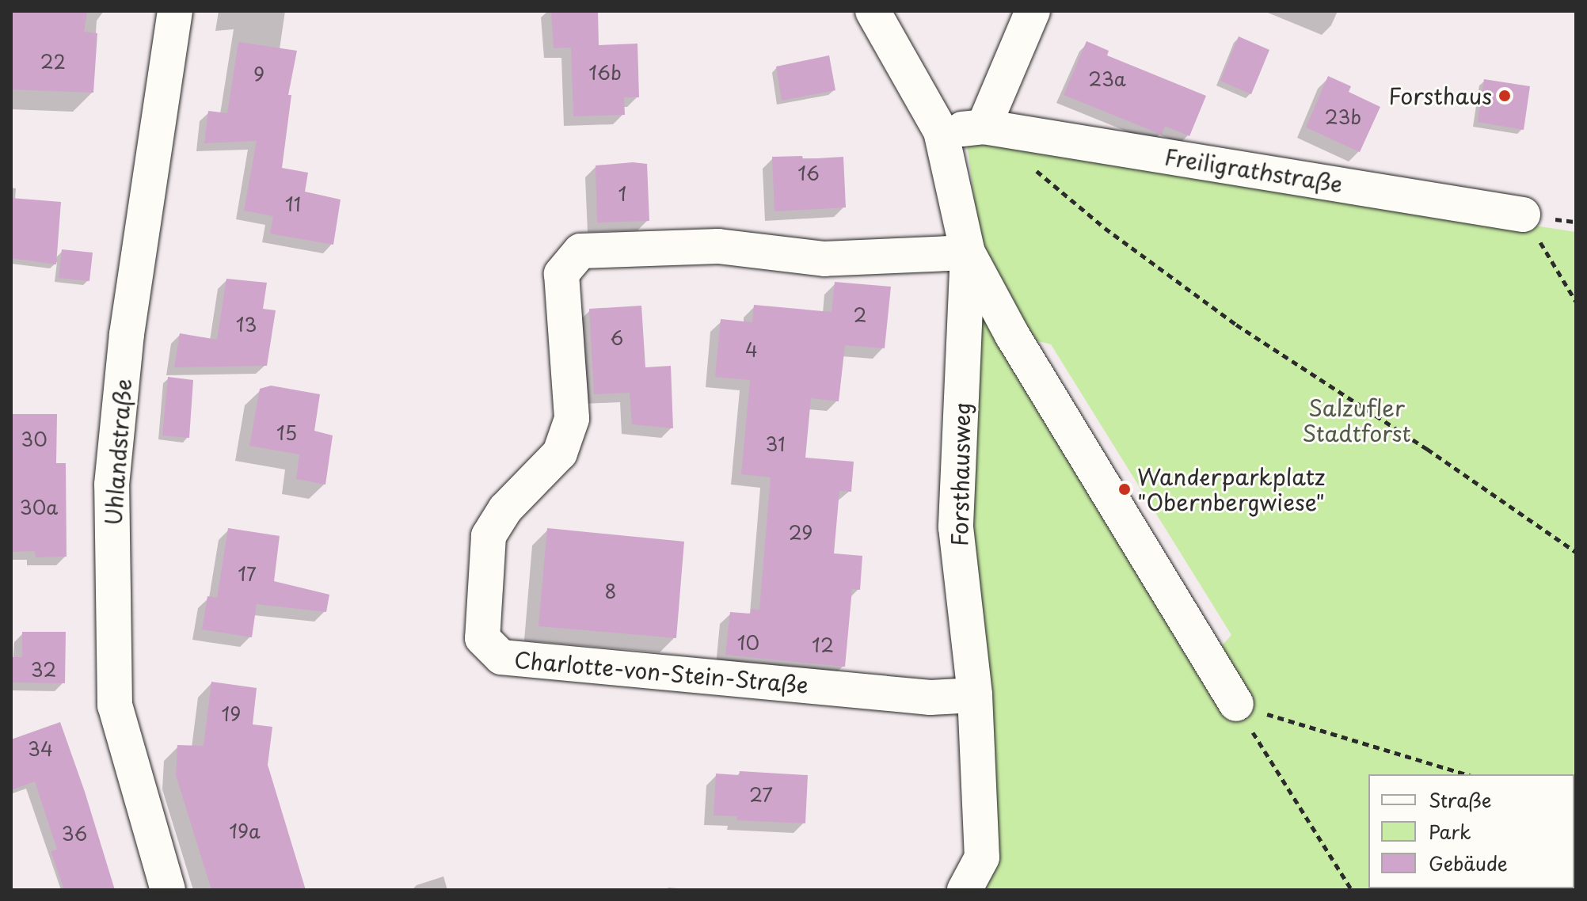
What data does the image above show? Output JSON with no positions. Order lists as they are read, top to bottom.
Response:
{
  "streets": {
    "street": [
      "Freiligrathstraße",
      "Uhlandstraße",
      "Forsthausweg",
      "Charlotte-von-Stein-Straße"
    ]
  },
  "crossings": [
    ["Freiligrathstraße", "Forsthausweg"],
    ["Forsthausweg", "Charlotte-von-Stein-Straße"]
  ],
  "parks": ["Salzufler Stadtforst"],
  "places": ["Forsthaus", "Wanderparkplatz \"Obernbergwiese\""],
  "house_numbers": [
    "22",
    "16b",
    "9",
    "23a",
    "23b",
    "16",
    "1",
    "11",
    "2",
    "13",
    "6",
    "4",
    "15",
    "30",
    "31",
    "30a",
    "29",
    "17",
    "8",
    "10",
    "12",
    "32",
    "19",
    "34",
    "27",
    "19a",
    "36"
  ],
  "legend": ["Straße", "Park", "Gebäude"]
}
